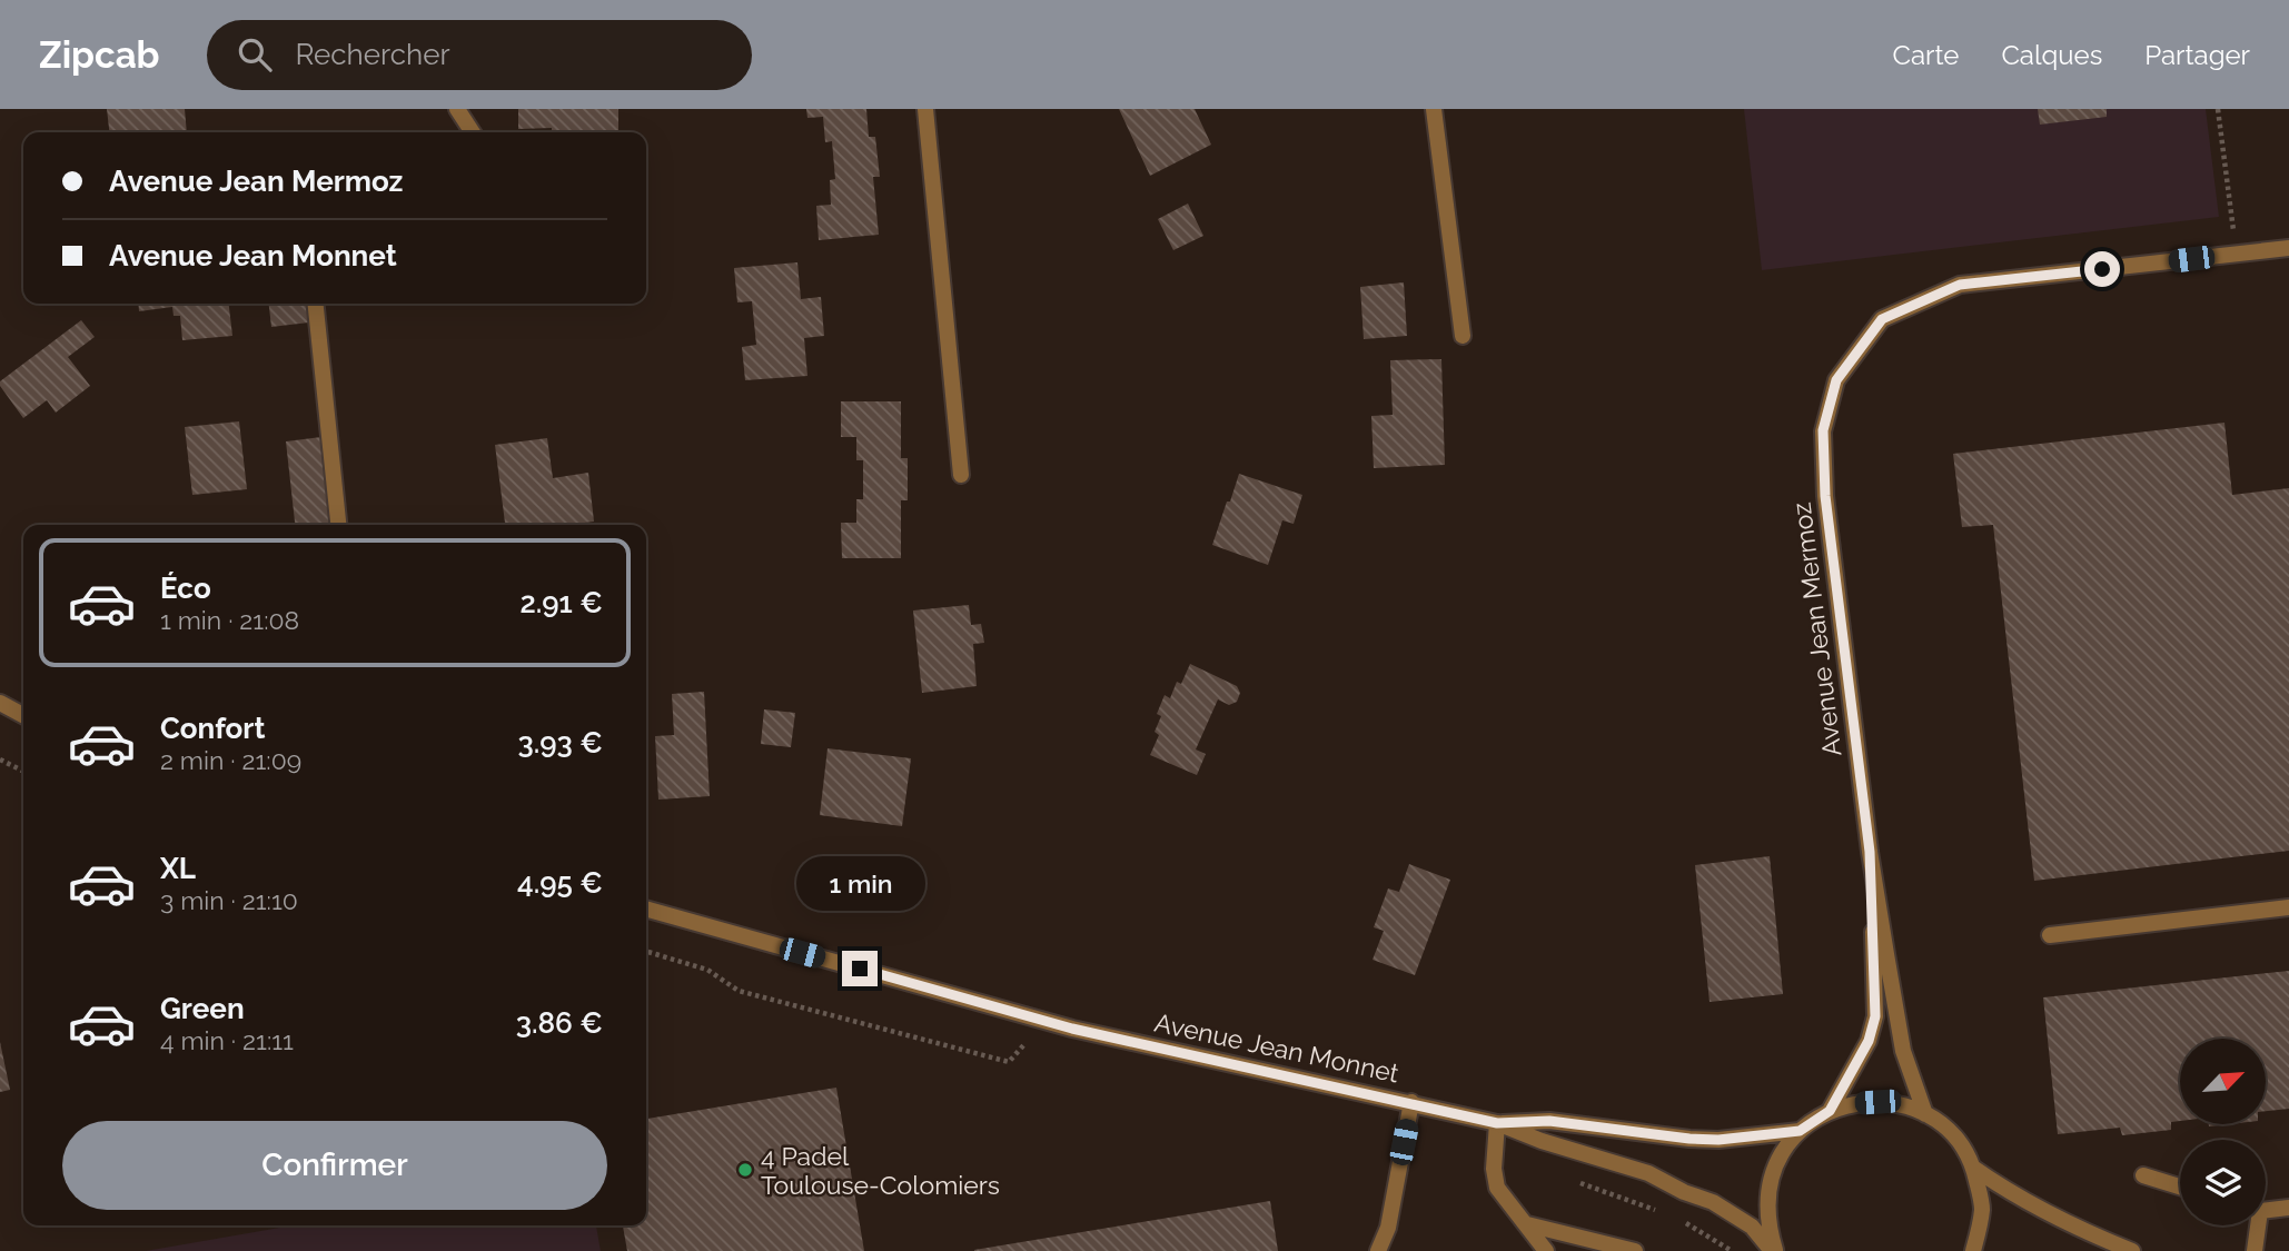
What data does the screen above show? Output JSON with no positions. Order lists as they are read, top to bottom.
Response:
{
  "streets": {
    "street": ["Avenue Jean Mermoz", "Avenue Jean Monnet"]
  },
  "places": ["4 Padel Toulouse-Colomiers"],
  "north": "top right",
  "page": {
    "header": "Zipcab",
    "search": "Rechercher",
    "nav": ["Carte", "Calques", "Partager"],
    "banner": ["Avenue Jean Mermoz", "Avenue Jean Monnet"],
    "list": [
      {
        "name": "Éco",
        "note": "1 min · 21:08",
        "value": "2.91 €"
      },
      {
        "name": "Confort",
        "note": "2 min · 21:09",
        "value": "3.93 €"
      },
      {
        "name": "XL",
        "note": "3 min · 21:10",
        "value": "4.95 €"
      },
      {
        "name": "Green",
        "note": "4 min · 21:11",
        "value": "3.86 €"
      }
    ],
    "bubble": "1 min",
    "buttons": "Confirmer"
  }
}
